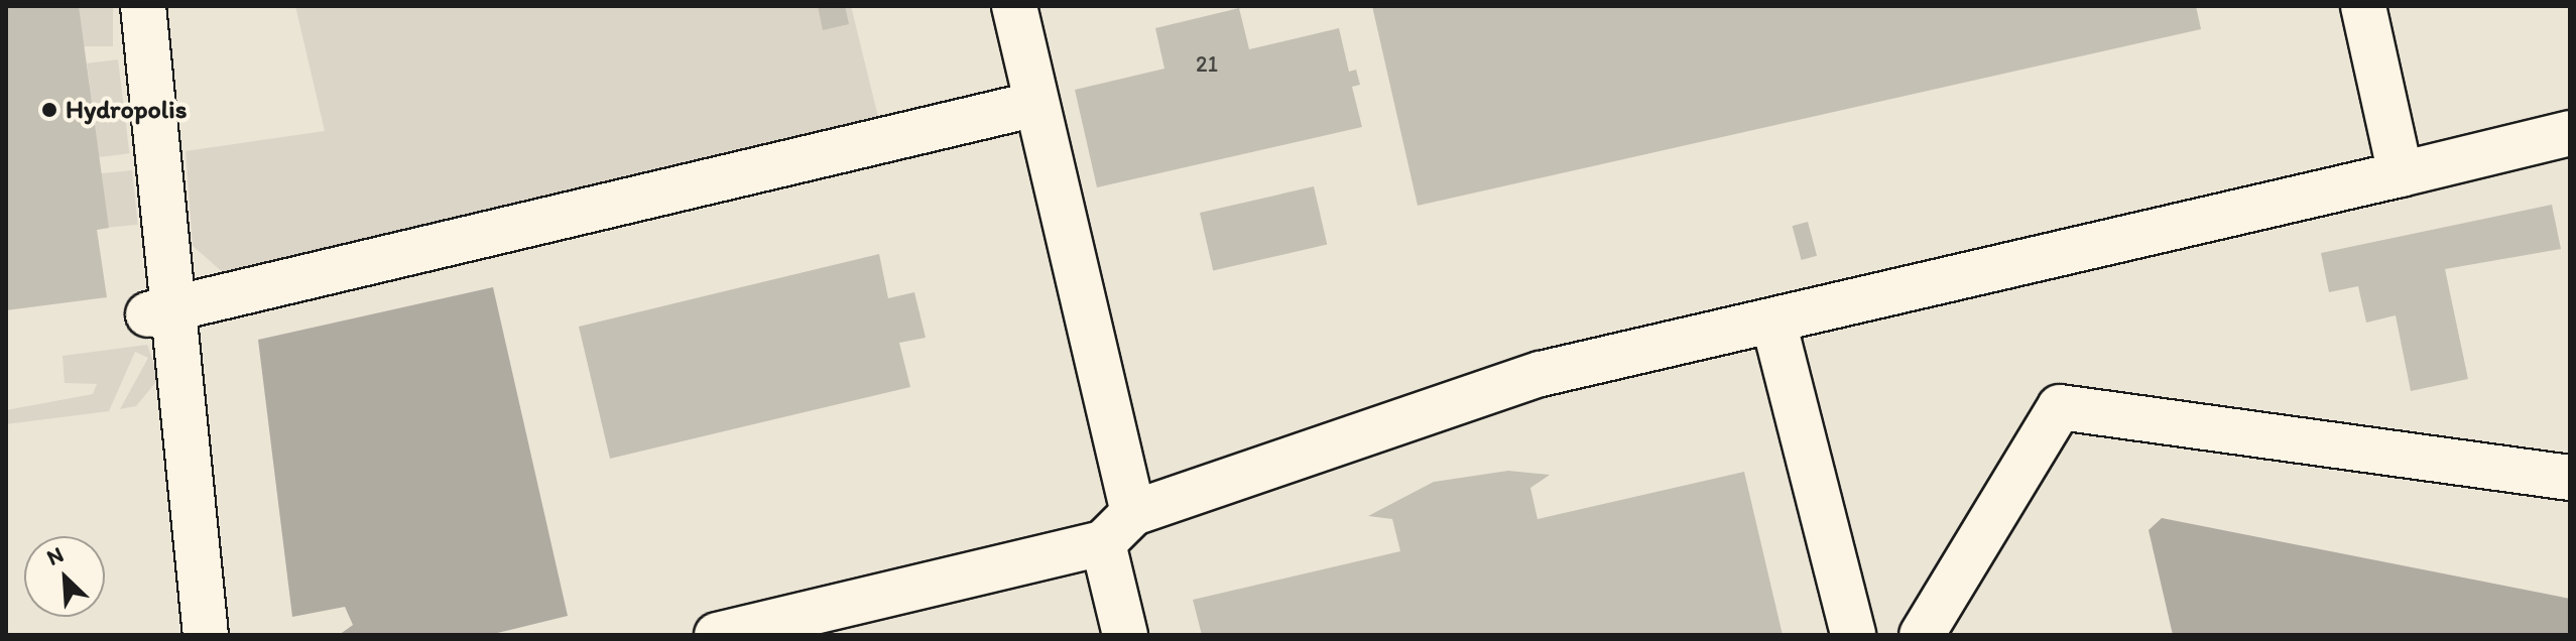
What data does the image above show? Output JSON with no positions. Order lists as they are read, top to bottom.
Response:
{
  "places": ["Hydropolis"],
  "house_numbers": ["21"],
  "north": "top left"
}
